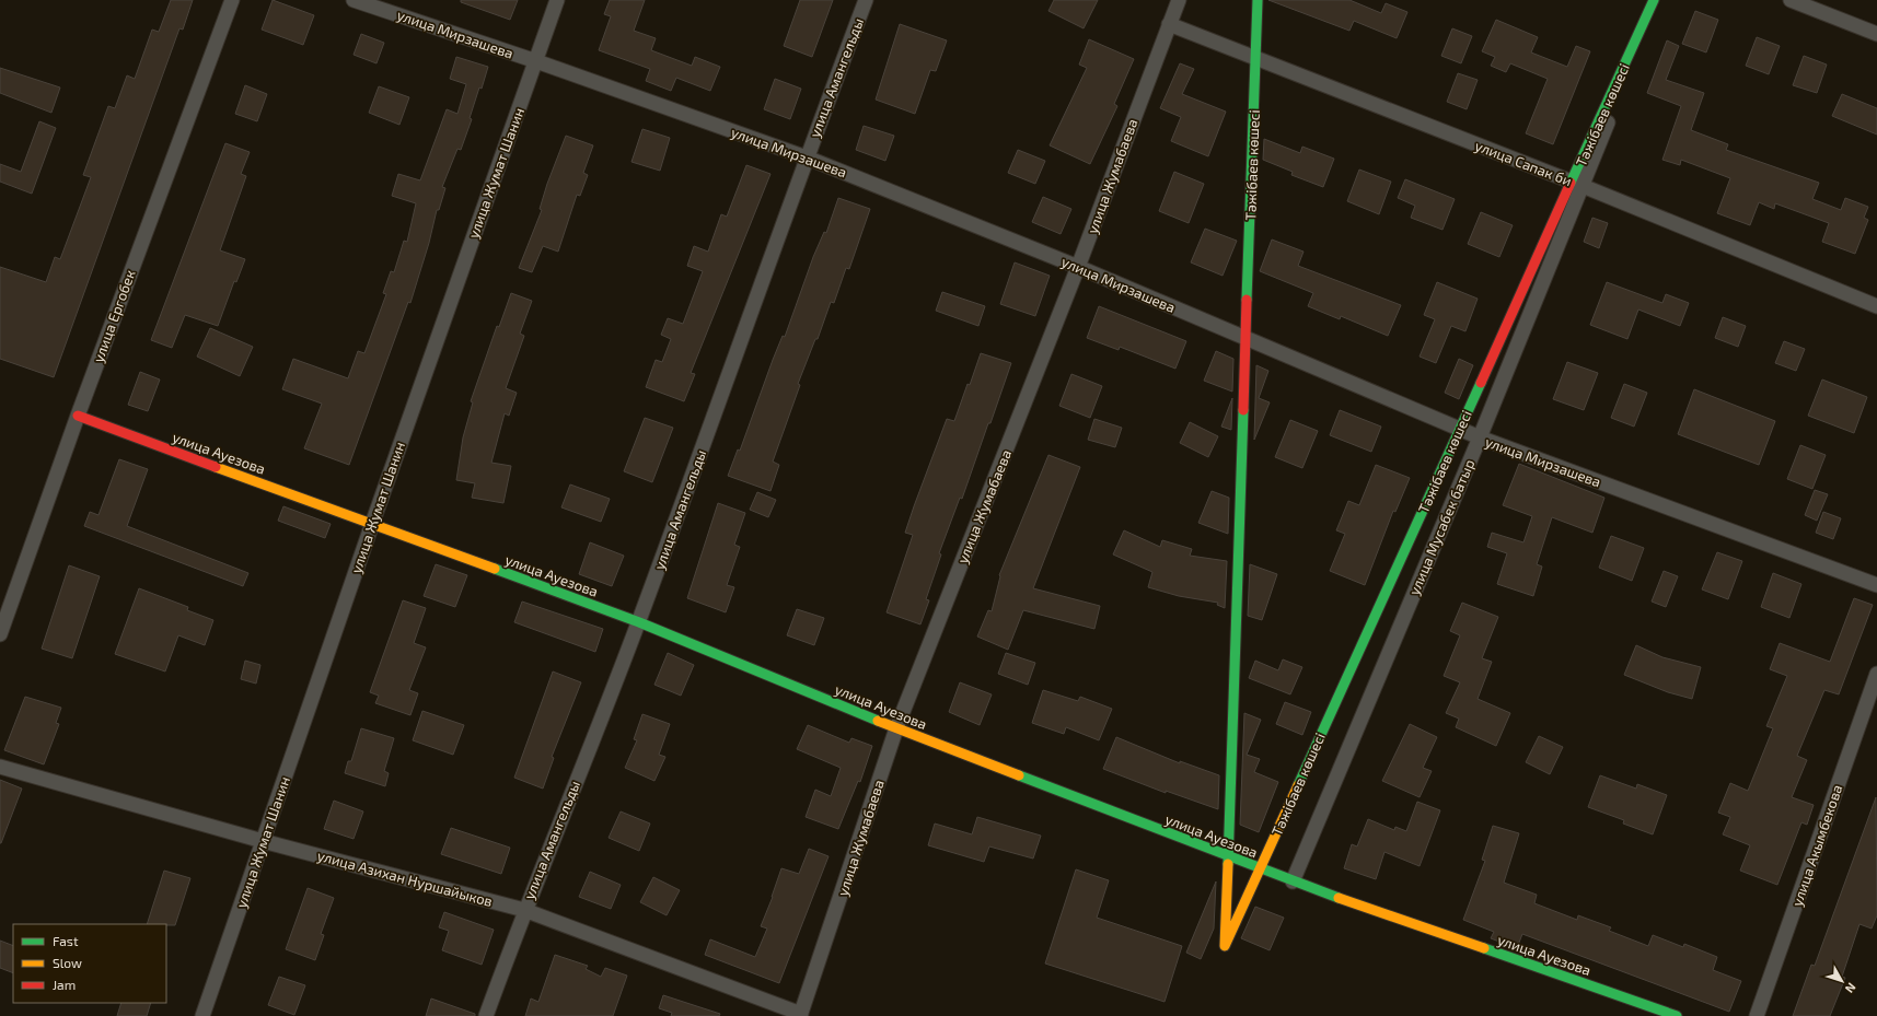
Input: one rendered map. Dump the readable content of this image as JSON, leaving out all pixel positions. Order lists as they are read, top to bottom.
{
  "streets": {
    "street": [
      "улица Мирзашева",
      "улица Амангельды",
      "Тәжібаев көшесі",
      "улица Сапак би",
      "улица Жумат Шанин",
      "улица Жумабаева",
      "улица Ергобек",
      "улица Ауезова",
      "улица Мусабек батыр",
      "улица Акымбекова",
      "улица Азихан Нуршайыков"
    ]
  },
  "crossings": [
    ["улица Мирзашева", "улица Амангельды"],
    ["улица Мирзашева", "улица Жумат Шанин"],
    ["улица Мирзашева", "улица Жумабаева"],
    ["улица Мирзашева", "улица Мусабек батыр"],
    ["улица Амангельды", "улица Ауезова"],
    ["улица Амангельды", "улица Азихан Нуршайыков"],
    ["Тәжібаев көшесі", "улица Мусабек батыр"],
    ["улица Сапак би", "улица Жумабаева"],
    ["улица Сапак би", "улица Мусабек батыр"],
    ["улица Жумат Шанин", "улица Ауезова"],
    ["улица Жумат Шанин", "улица Азихан Нуршайыков"],
    ["улица Жумабаева", "улица Ауезова"],
    ["улица Жумабаева", "улица Азихан Нуршайыков"],
    ["улица Ергобек", "улица Ауезова"],
    ["улица Ауезова", "улица Мусабек батыр"]
  ],
  "legend": ["Fast", "Slow", "Jam"],
  "north": "bottom right"
}
